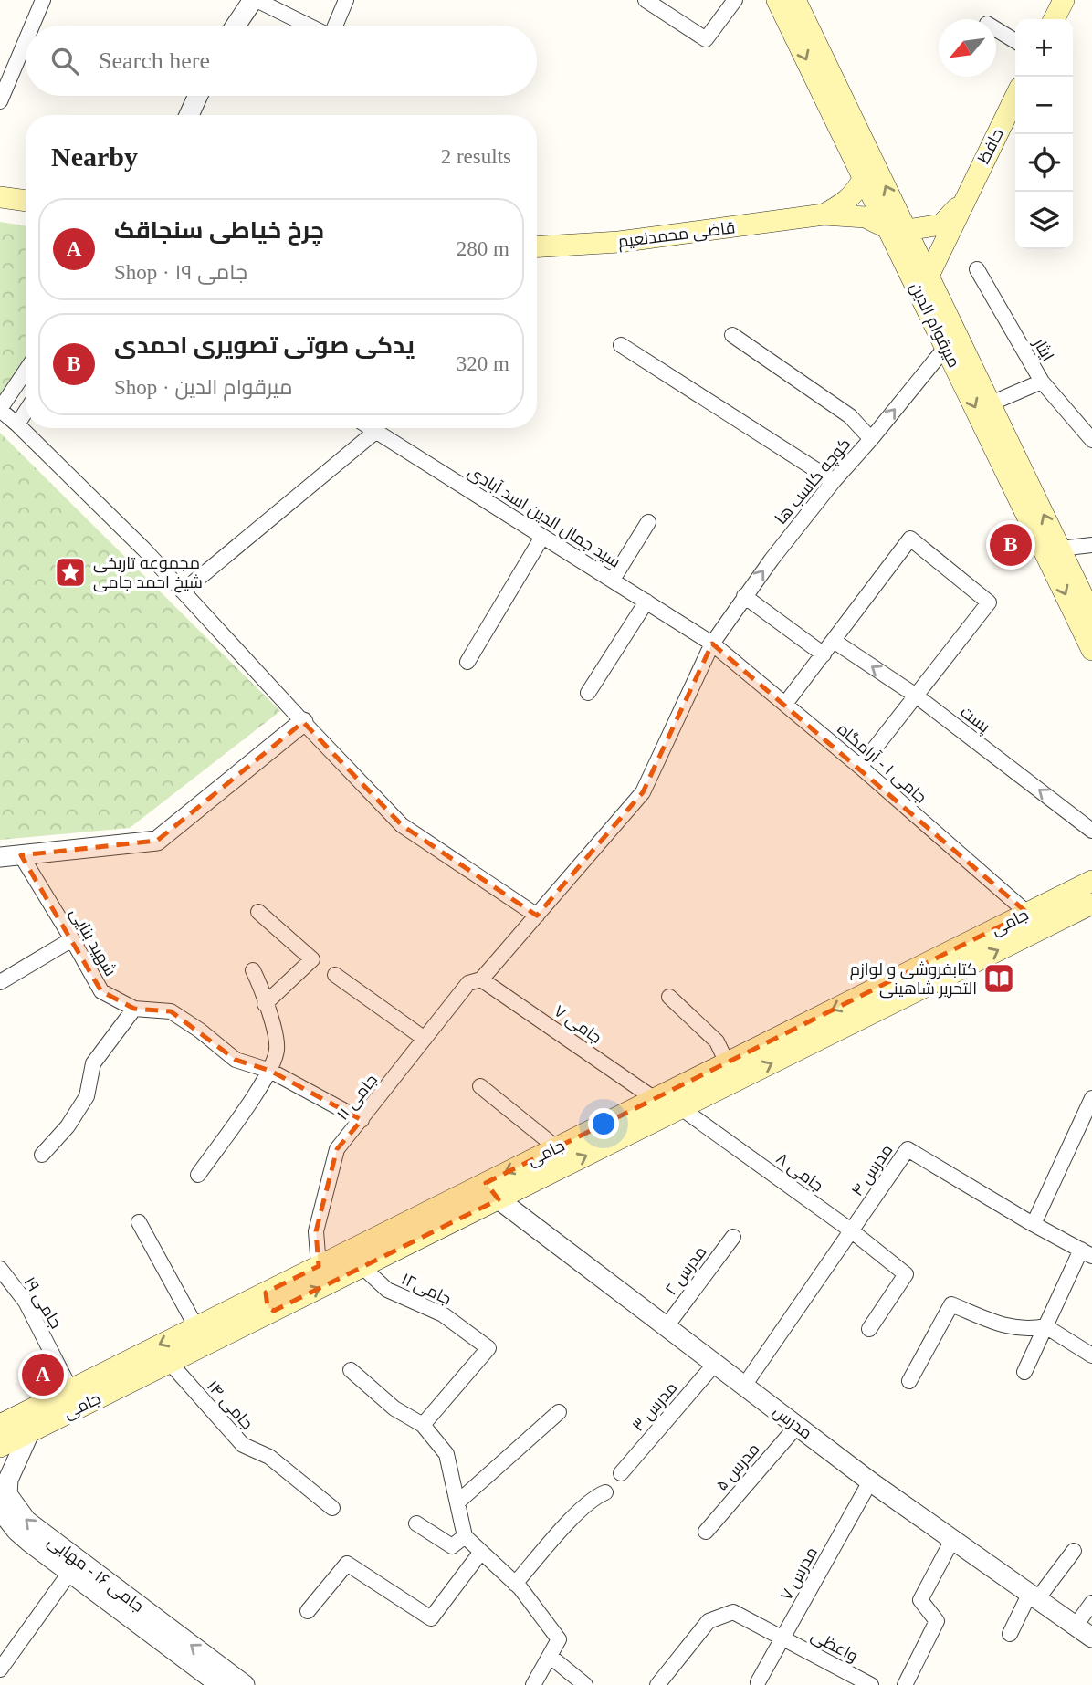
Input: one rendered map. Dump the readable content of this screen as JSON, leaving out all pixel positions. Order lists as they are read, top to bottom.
{
  "streets": {
    "main road": [
      "حافظ",
      "قاضی محمدنعیم",
      "میرقوام الدین",
      "جامی"
    ],
    "street": [
      "ایثار",
      "کوچه کاسب ها",
      "سید جمال الدین اسد آبادی",
      "پست",
      "جامی ۱ - آرامگاه",
      "شهید بنایی",
      "جامی ۷",
      "جامی ۱۱",
      "مدرس ۴",
      "جامی ۸",
      "مدرس ۲",
      "جامی۱۲",
      "جامی ۱۹",
      "جامی ۱۴",
      "مدرس ۳",
      "مدرس",
      "مدرس ۵",
      "جامی ۱۶ - مهایی",
      "مدرس ۷",
      "واعظی"
    ]
  },
  "crossings": [
    ["حافظ", "میرقوام الدین"],
    ["قاضی محمدنعیم", "میرقوام الدین"],
    ["میرقوام الدین", "کوچه کاسب ها"],
    ["کوچه کاسب ها", "سید جمال الدین اسد آبادی"],
    ["کوچه کاسب ها", "جامی ۱ - آرامگاه"],
    ["کوچه کاسب ها", "جامی ۱۱"],
    ["سید جمال الدین اسد آبادی", "جامی ۱ - آرامگاه"],
    ["جامی ۱ - آرامگاه", "جامی"],
    ["جامی", "جامی ۷"],
    ["جامی", "جامی ۱۱"],
    ["جامی", "جامی ۸"],
    ["جامی", "جامی۱۲"],
    ["جامی", "جامی ۱۹"],
    ["جامی", "جامی ۱۴"],
    ["جامی", "مدرس"],
    ["جامی", "جامی ۱۶ - مهایی"],
    ["شهید بنایی", "جامی ۱۱"],
    ["جامی ۷", "جامی ۱۱"],
    ["مدرس ۴", "جامی ۸"],
    ["مدرس ۴", "مدرس"],
    ["مدرس ۲", "مدرس"],
    ["مدرس ۳", "مدرس"],
    ["مدرس", "مدرس ۵"],
    ["مدرس", "مدرس ۷"],
    ["مدرس ۷", "واعظی"]
  ],
  "one_way": ["کوچه کاسب ها", "پست"],
  "places": {
    "place": ["مجموعه تاریخی شیخ احمد جامی"],
    "library": ["کتابفروشی و لوازم التحریر شاهینی"]
  },
  "north": "bottom left",
  "page": {
    "map_buttons": ["+", "−"],
    "search": "Search here",
    "heading": ["Nearby", "2 results"],
    "list": [
      {
        "mark": "A",
        "name": "چرخ خیاطی سنجاقک",
        "note": "Shop · جامی ۱۹",
        "value": "280 m"
      },
      {
        "mark": "B",
        "name": "یدکی صوتی تصویری احمدی",
        "note": "Shop · میرقوام الدین",
        "value": "320 m"
      }
    ],
    "pins": ["B", "A"]
  }
}
